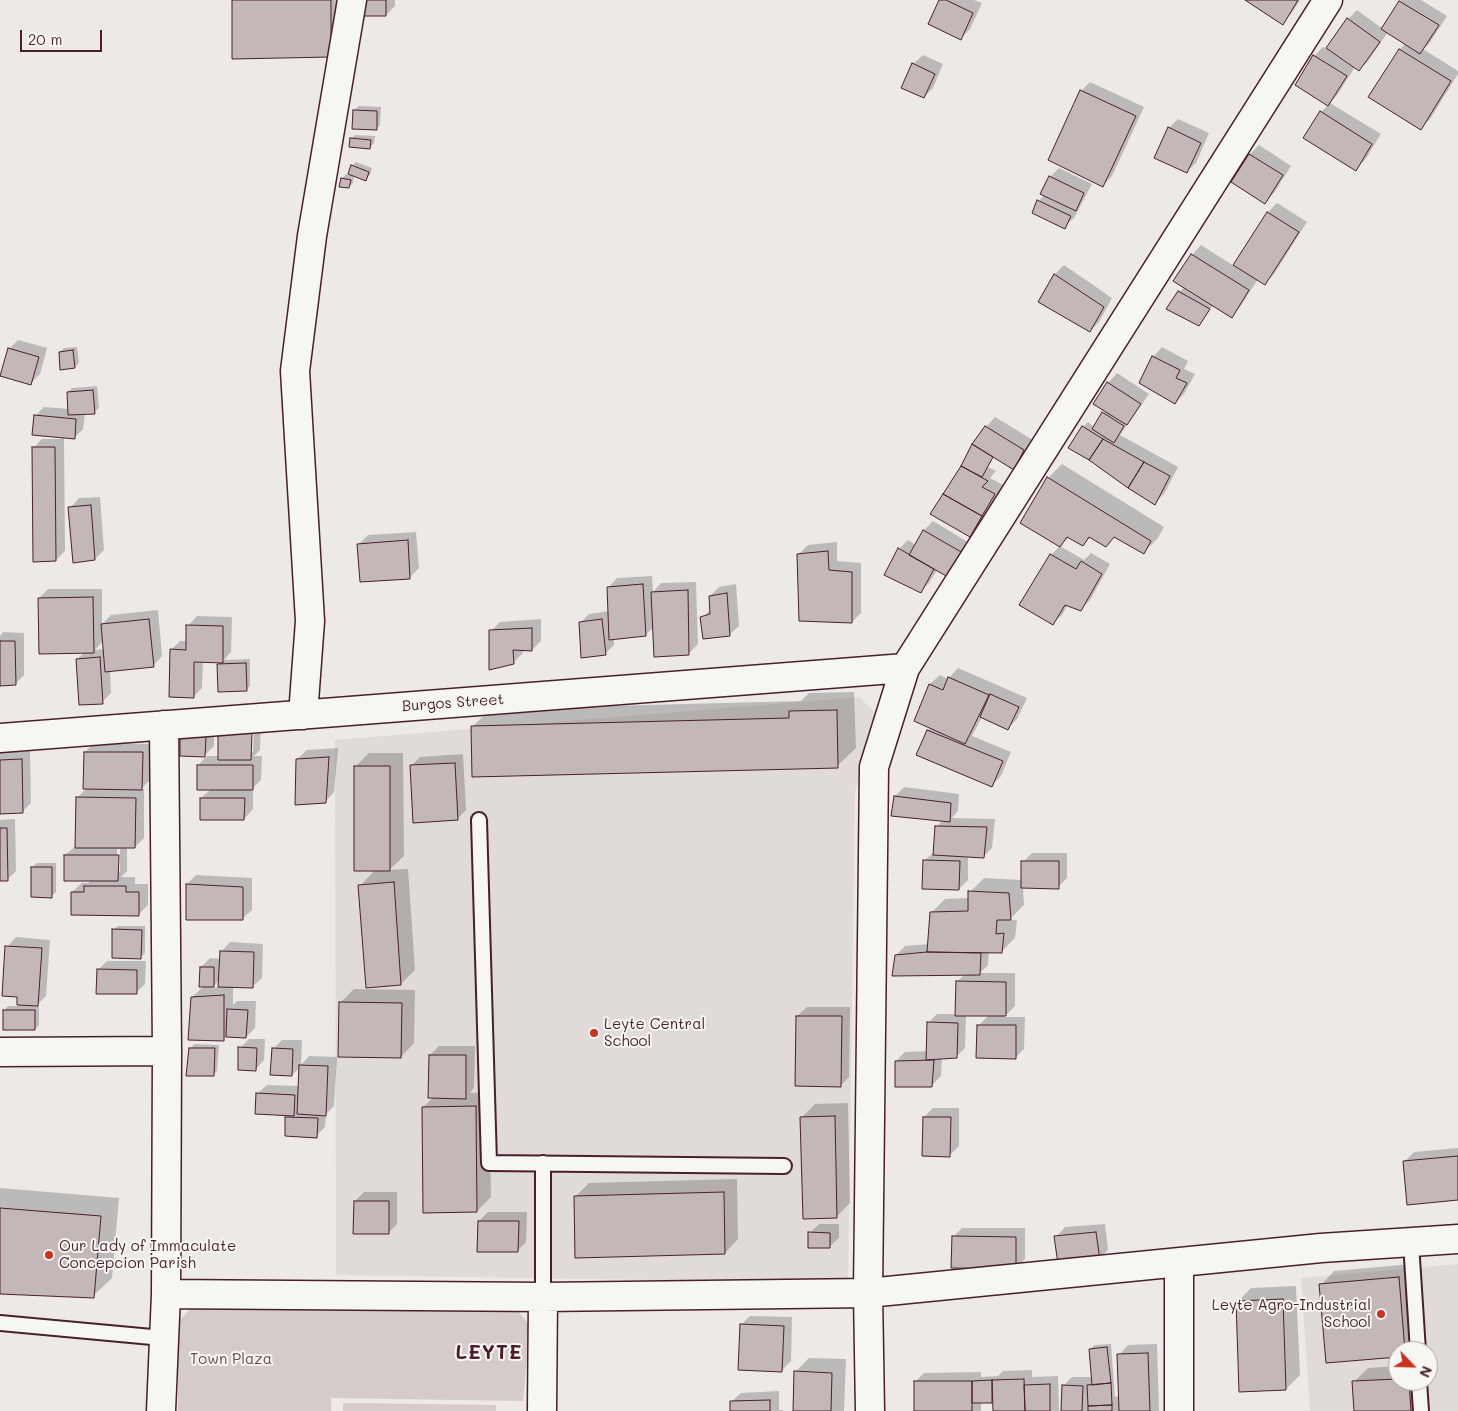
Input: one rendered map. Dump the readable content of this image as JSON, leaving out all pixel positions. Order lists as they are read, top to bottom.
{
  "streets": {
    "street": ["Burgos Street"]
  },
  "districts": ["LEYTE"],
  "parks": ["Town Plaza"],
  "places": ["Leyte Central School", "Our Lady of Immaculate Concepcion Parish", "Leyte Agro-Industrial School"],
  "scale_bar": "20 m",
  "north": "bottom right"
}
